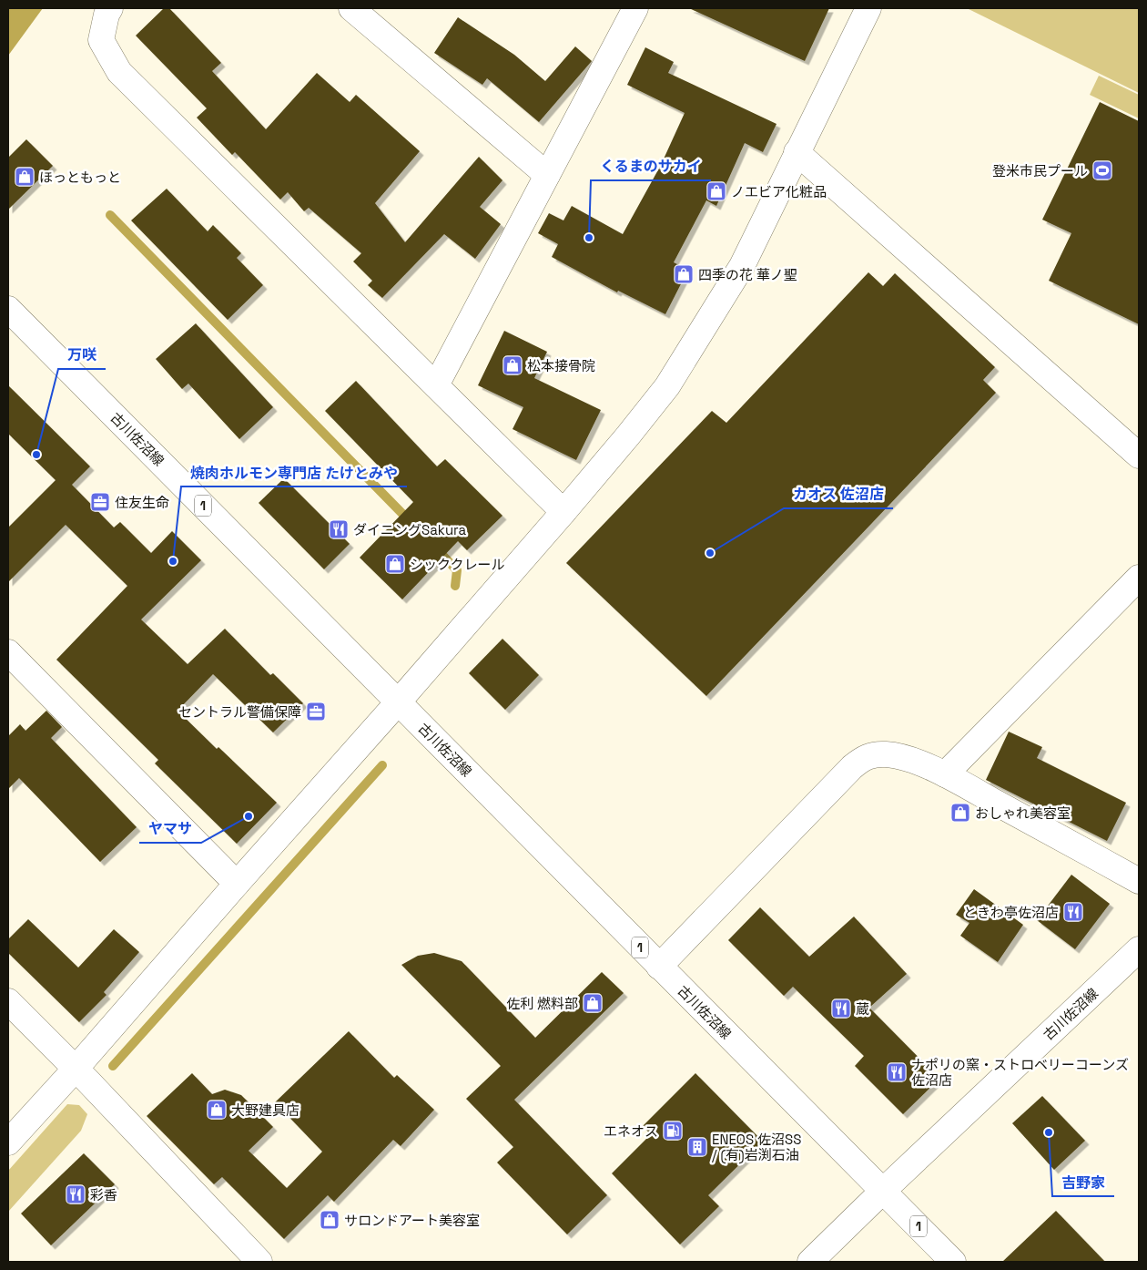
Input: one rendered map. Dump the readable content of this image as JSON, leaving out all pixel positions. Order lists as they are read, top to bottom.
{
  "streets": {
    "street": ["古川佐沼線", "1"]
  },
  "places": {
    "sports": ["登米市民プール"],
    "shop": [
      "ほっともっと",
      "ノエビア化粧品",
      "四季の花 華ノ聖",
      "松本接骨院",
      "シッククレール",
      "おしゃれ美容室",
      "佐利 燃料部",
      "大野建具店",
      "サロンドアート美容室"
    ],
    "other": [
      "くるまのサカイ",
      "万咲",
      "カオス 佐沼店",
      "焼肉ホルモン専門店 たけとみや",
      "ヤマサ",
      "吉野家"
    ],
    "office": ["住友生命", "セントラル警備保障"],
    "restaurant": [
      "ダイニングSakura",
      "ときわ亭佐沼店",
      "蔵",
      "ナポリの窯・ストロベリーコーンズ 佐沼店",
      "彩香"
    ],
    "fuel station": ["エネオス"],
    "building": ["ENEOS 佐沼SS / (有)岩渕石油"]
  }
}
